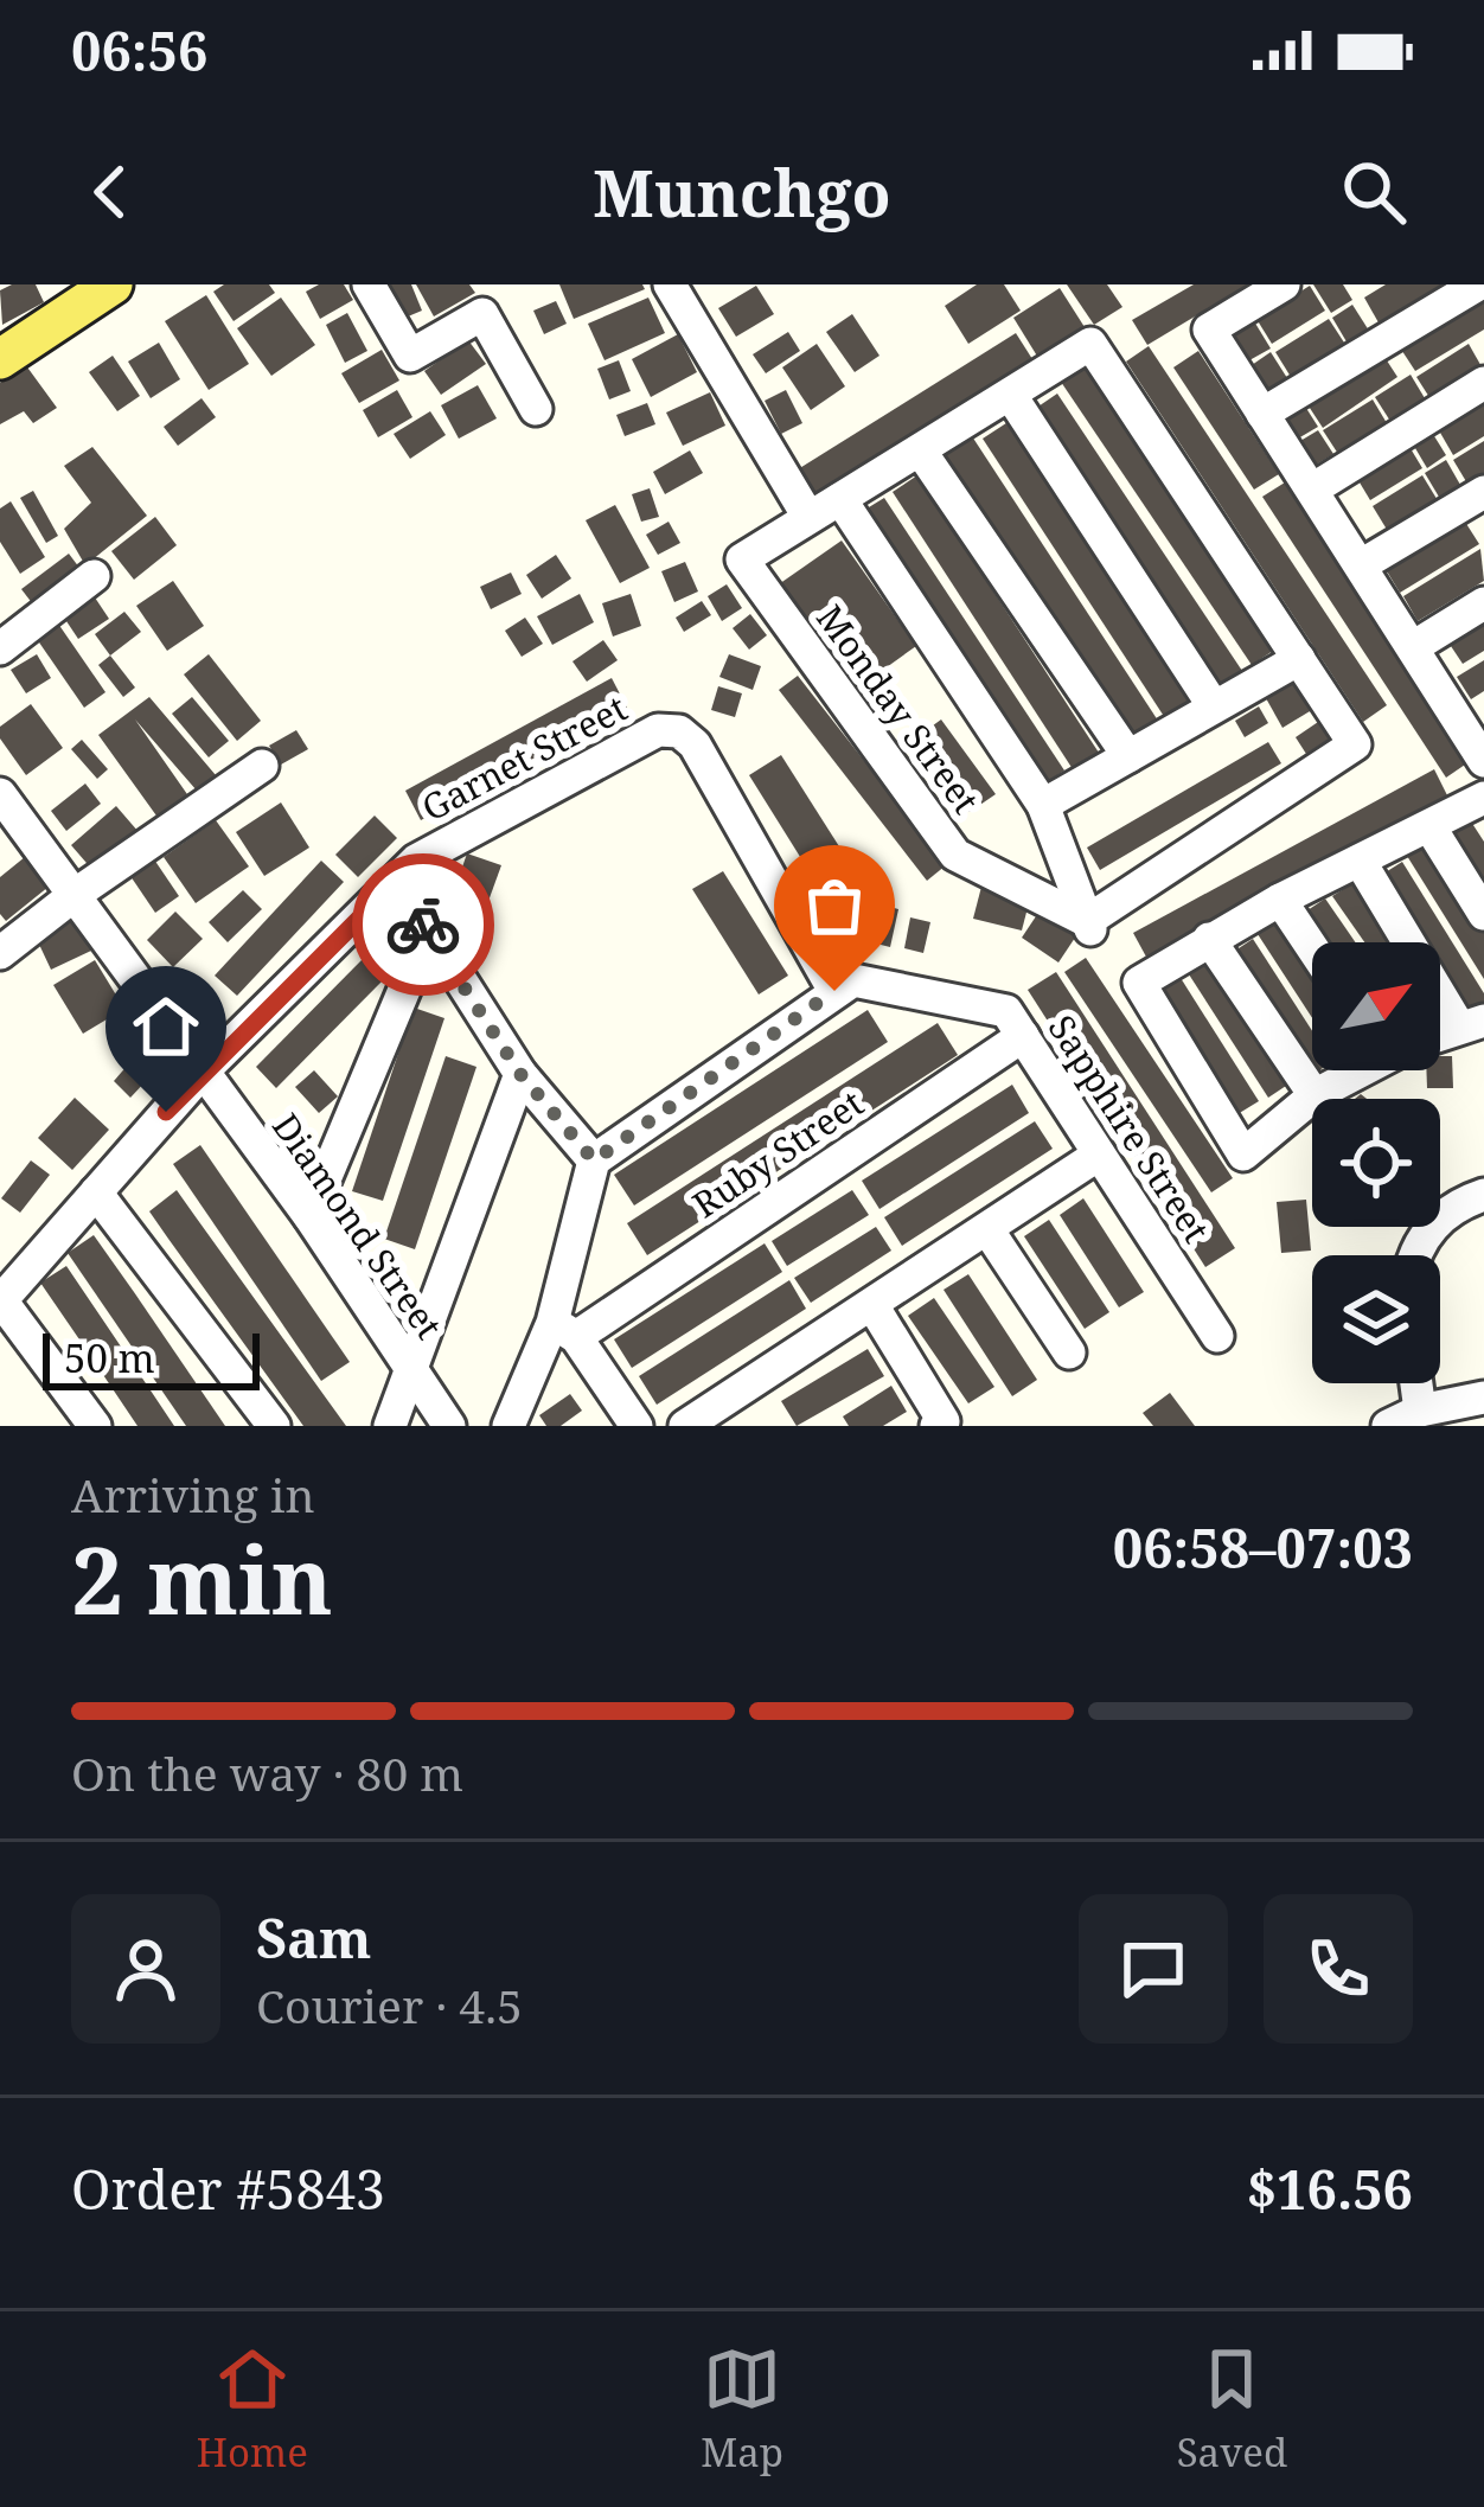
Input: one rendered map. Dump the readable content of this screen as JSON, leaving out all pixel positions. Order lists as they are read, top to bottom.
{
  "streets": {
    "street": [
      "Monday Street",
      "Garnet Street",
      "Sapphire Street",
      "Ruby Street",
      "Diamond Street"
    ]
  },
  "crossings": [
    ["Garnet Street", "Sapphire Street"],
    ["Garnet Street", "Diamond Street"],
    ["Sapphire Street", "Ruby Street"]
  ],
  "scale_bar": "50 m",
  "north": "top right",
  "page": {
    "status": "06:56",
    "header": "Munchgo",
    "scale": "50 m",
    "heading": ["2 min", "Arriving in", "06:58–07:03"],
    "panel": [
      "Sam",
      "Courier · 4.5",
      "Order #5843",
      "$16.56"
    ],
    "bar": "On the way · 80 m",
    "tabs": ["Home", "Map", "Saved"]
  }
}
